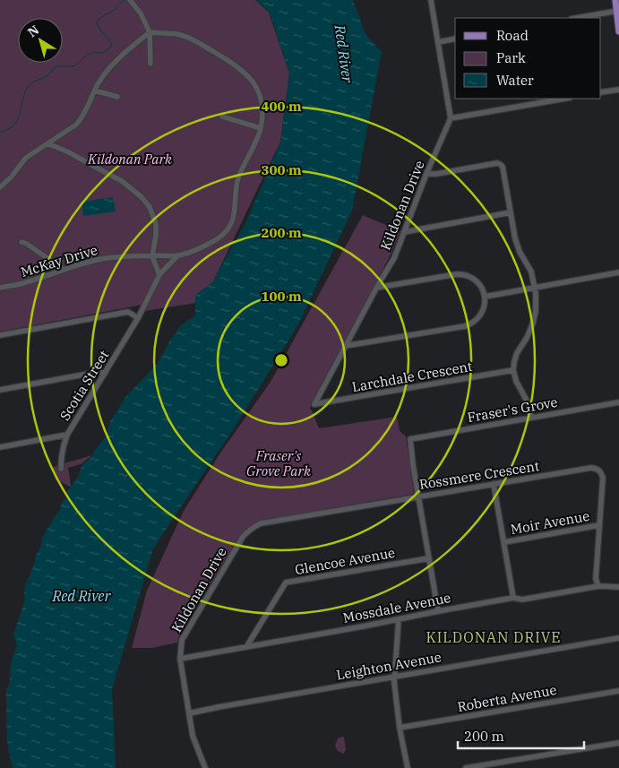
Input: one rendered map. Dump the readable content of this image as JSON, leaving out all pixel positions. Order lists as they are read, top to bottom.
{
  "streets": {
    "street": [
      "Kildonan Drive",
      "McKay Drive",
      "Larchdale Crescent",
      "Scotia Street",
      "Fraser's Grove",
      "Rossmere Crescent",
      "Moir Avenue",
      "Glencoe Avenue",
      "Mossdale Avenue",
      "Leighton Avenue",
      "Roberta Avenue"
    ]
  },
  "crossings": [
    ["Kildonan Drive", "Larchdale Crescent"],
    ["Kildonan Drive", "Rossmere Crescent"],
    ["Kildonan Drive", "Mossdale Avenue"],
    ["Kildonan Drive", "Leighton Avenue"],
    ["McKay Drive", "Scotia Street"],
    ["Fraser's Grove", "Rossmere Crescent"],
    ["Rossmere Crescent", "Moir Avenue"],
    ["Rossmere Crescent", "Mossdale Avenue"],
    ["Glencoe Avenue", "Mossdale Avenue"]
  ],
  "districts": ["KILDONAN DRIVE"],
  "water": ["Red River"],
  "parks": ["Kildonan Park", "Fraser's Grove Park"],
  "legend": ["Road", "Park", "Water"],
  "scale_bar": "200 m",
  "north": "top left",
  "rings": [
    "400 m",
    "300 m",
    "200 m",
    "100 m"
  ]
}
